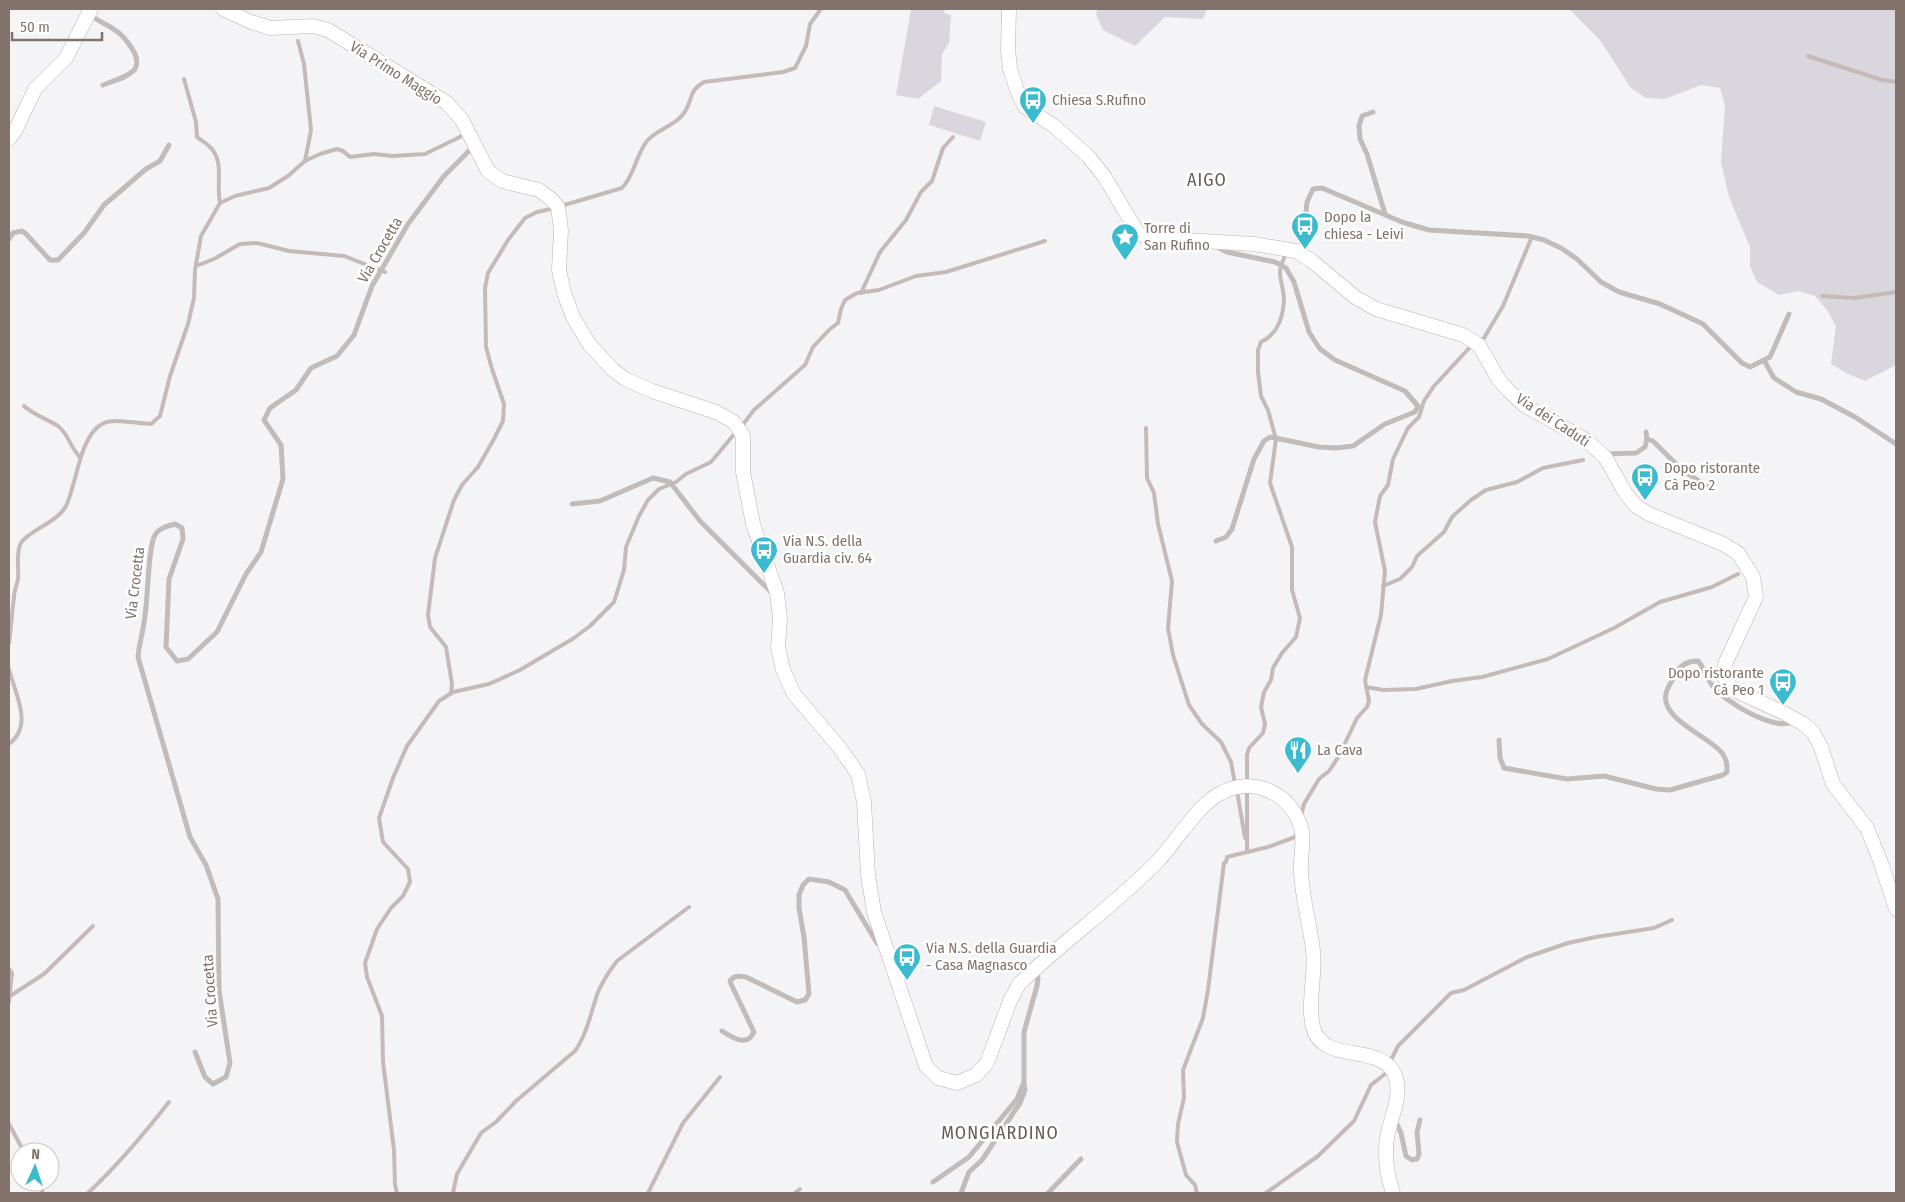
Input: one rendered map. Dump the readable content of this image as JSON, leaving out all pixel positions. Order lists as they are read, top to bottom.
{
  "streets": {
    "main road": ["Via Primo Maggio", "Via dei Caduti"],
    "street": ["Via Crocetta"]
  },
  "crossings": [
    ["Via Primo Maggio", "Via Crocetta"]
  ],
  "districts": ["AIGO", "MONGIARDINO"],
  "places": {
    "bus stop": [
      "Chiesa S.Rufino",
      "Dopo la chiesa - Leivi",
      "Dopo ristorante Cà Peo 2",
      "Via N.S. della Guardia civ. 64",
      "Dopo ristorante Cà Peo 1",
      "Via N.S. della Guardia - Casa Magnasco"
    ],
    "place": ["Torre di San Rufino"],
    "restaurant": ["La Cava"]
  },
  "scale_bar": "50 m",
  "north": "top"
}
